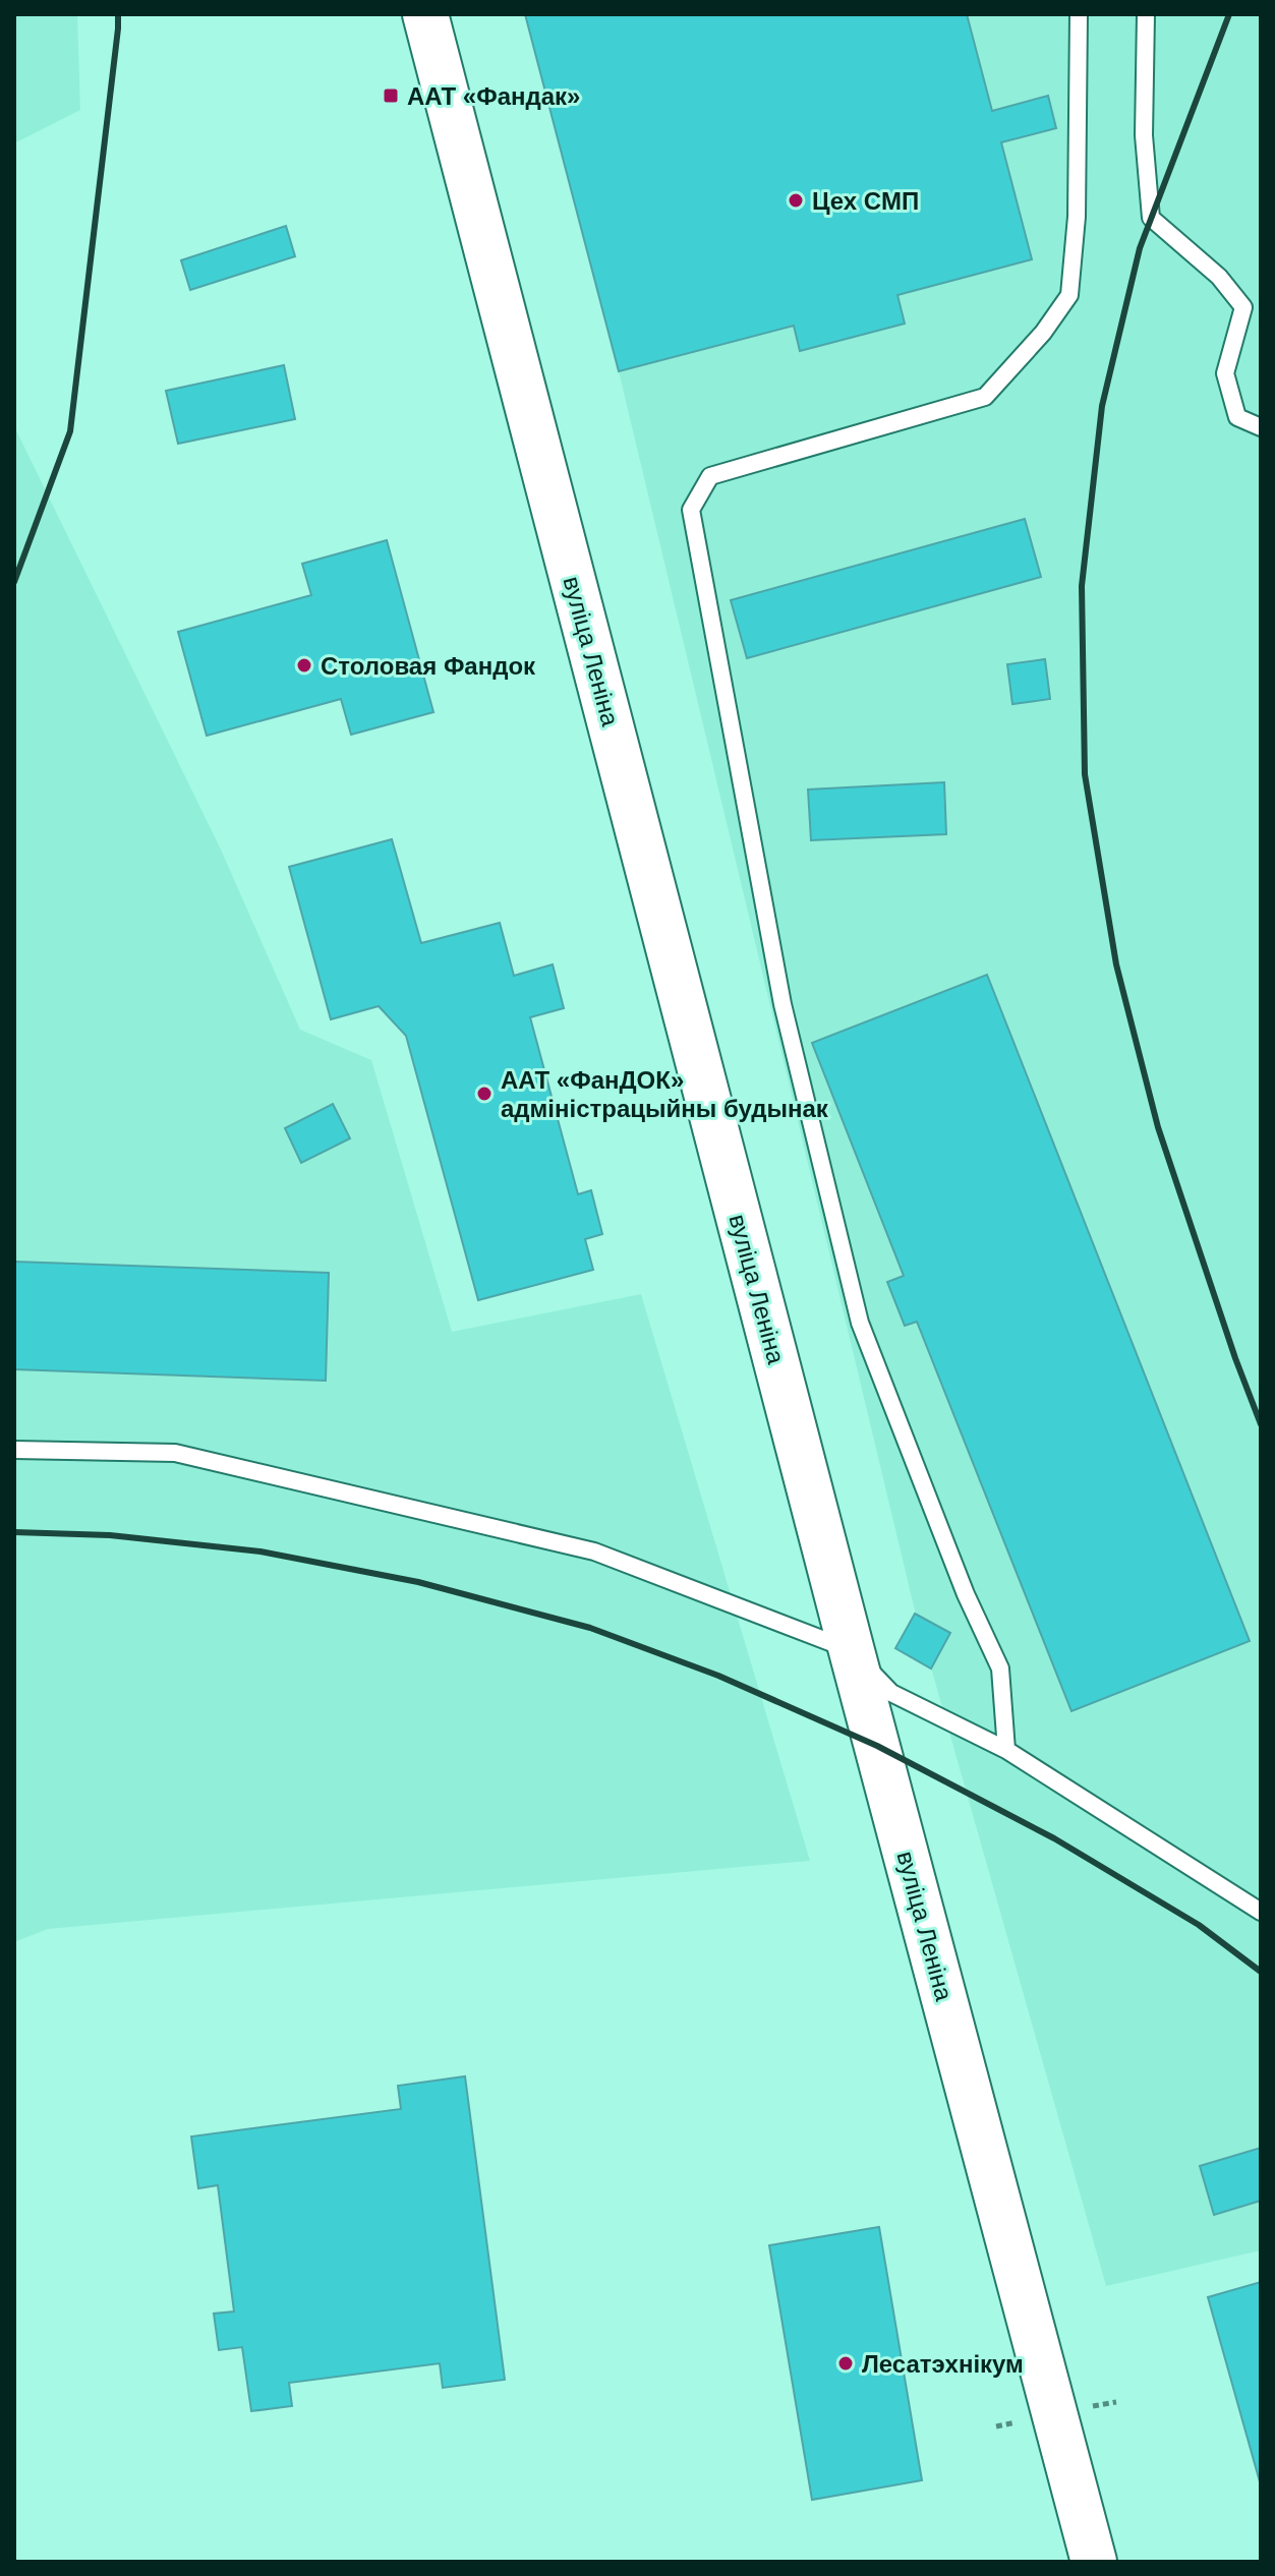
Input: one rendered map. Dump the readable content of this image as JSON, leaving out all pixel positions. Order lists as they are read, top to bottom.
{
  "streets": {
    "main road": ["вуліца Леніна"]
  },
  "places": {
    "transit": ["ААТ «Фандак»"],
    "other": [
      "Цех СМП",
      "Столовая Фандок",
      "ААТ «ФанДОК» адміністрацыйны будынак",
      "Лесатэхнікум"
    ]
  }
}
